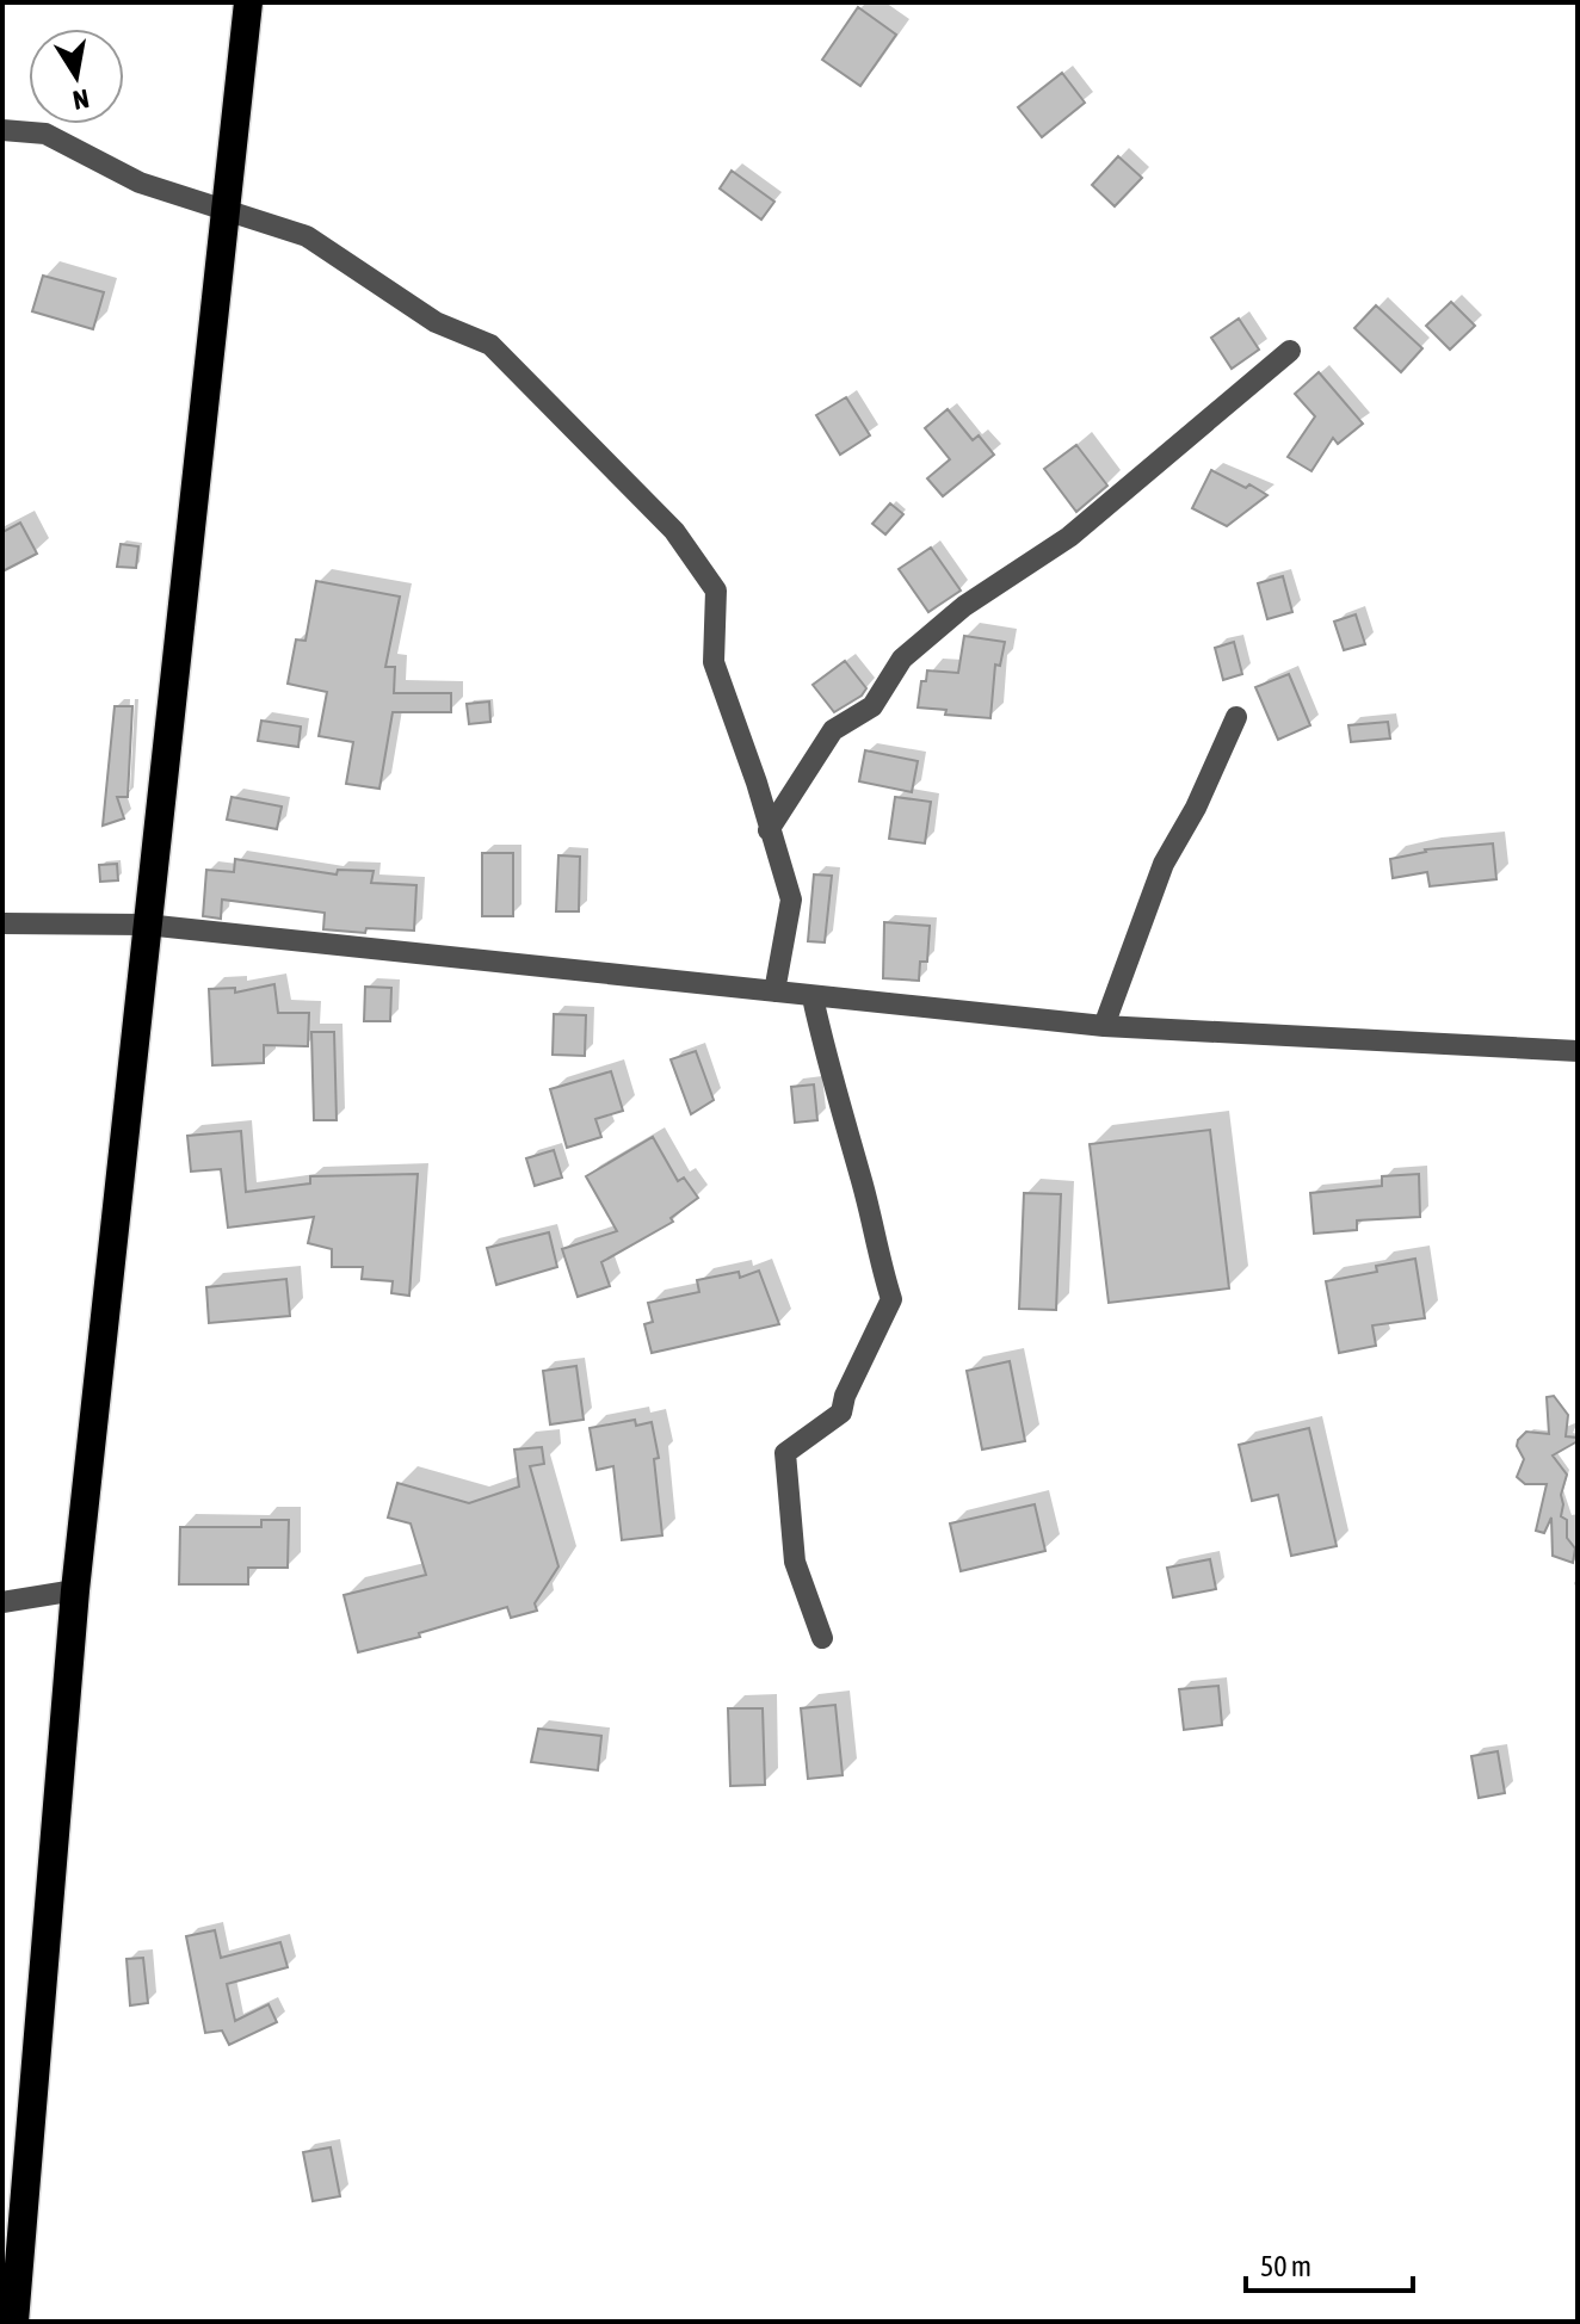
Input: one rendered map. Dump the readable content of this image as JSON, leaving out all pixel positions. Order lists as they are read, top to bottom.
{
  "scale_bar": "50 m",
  "north": "bottom"
}
